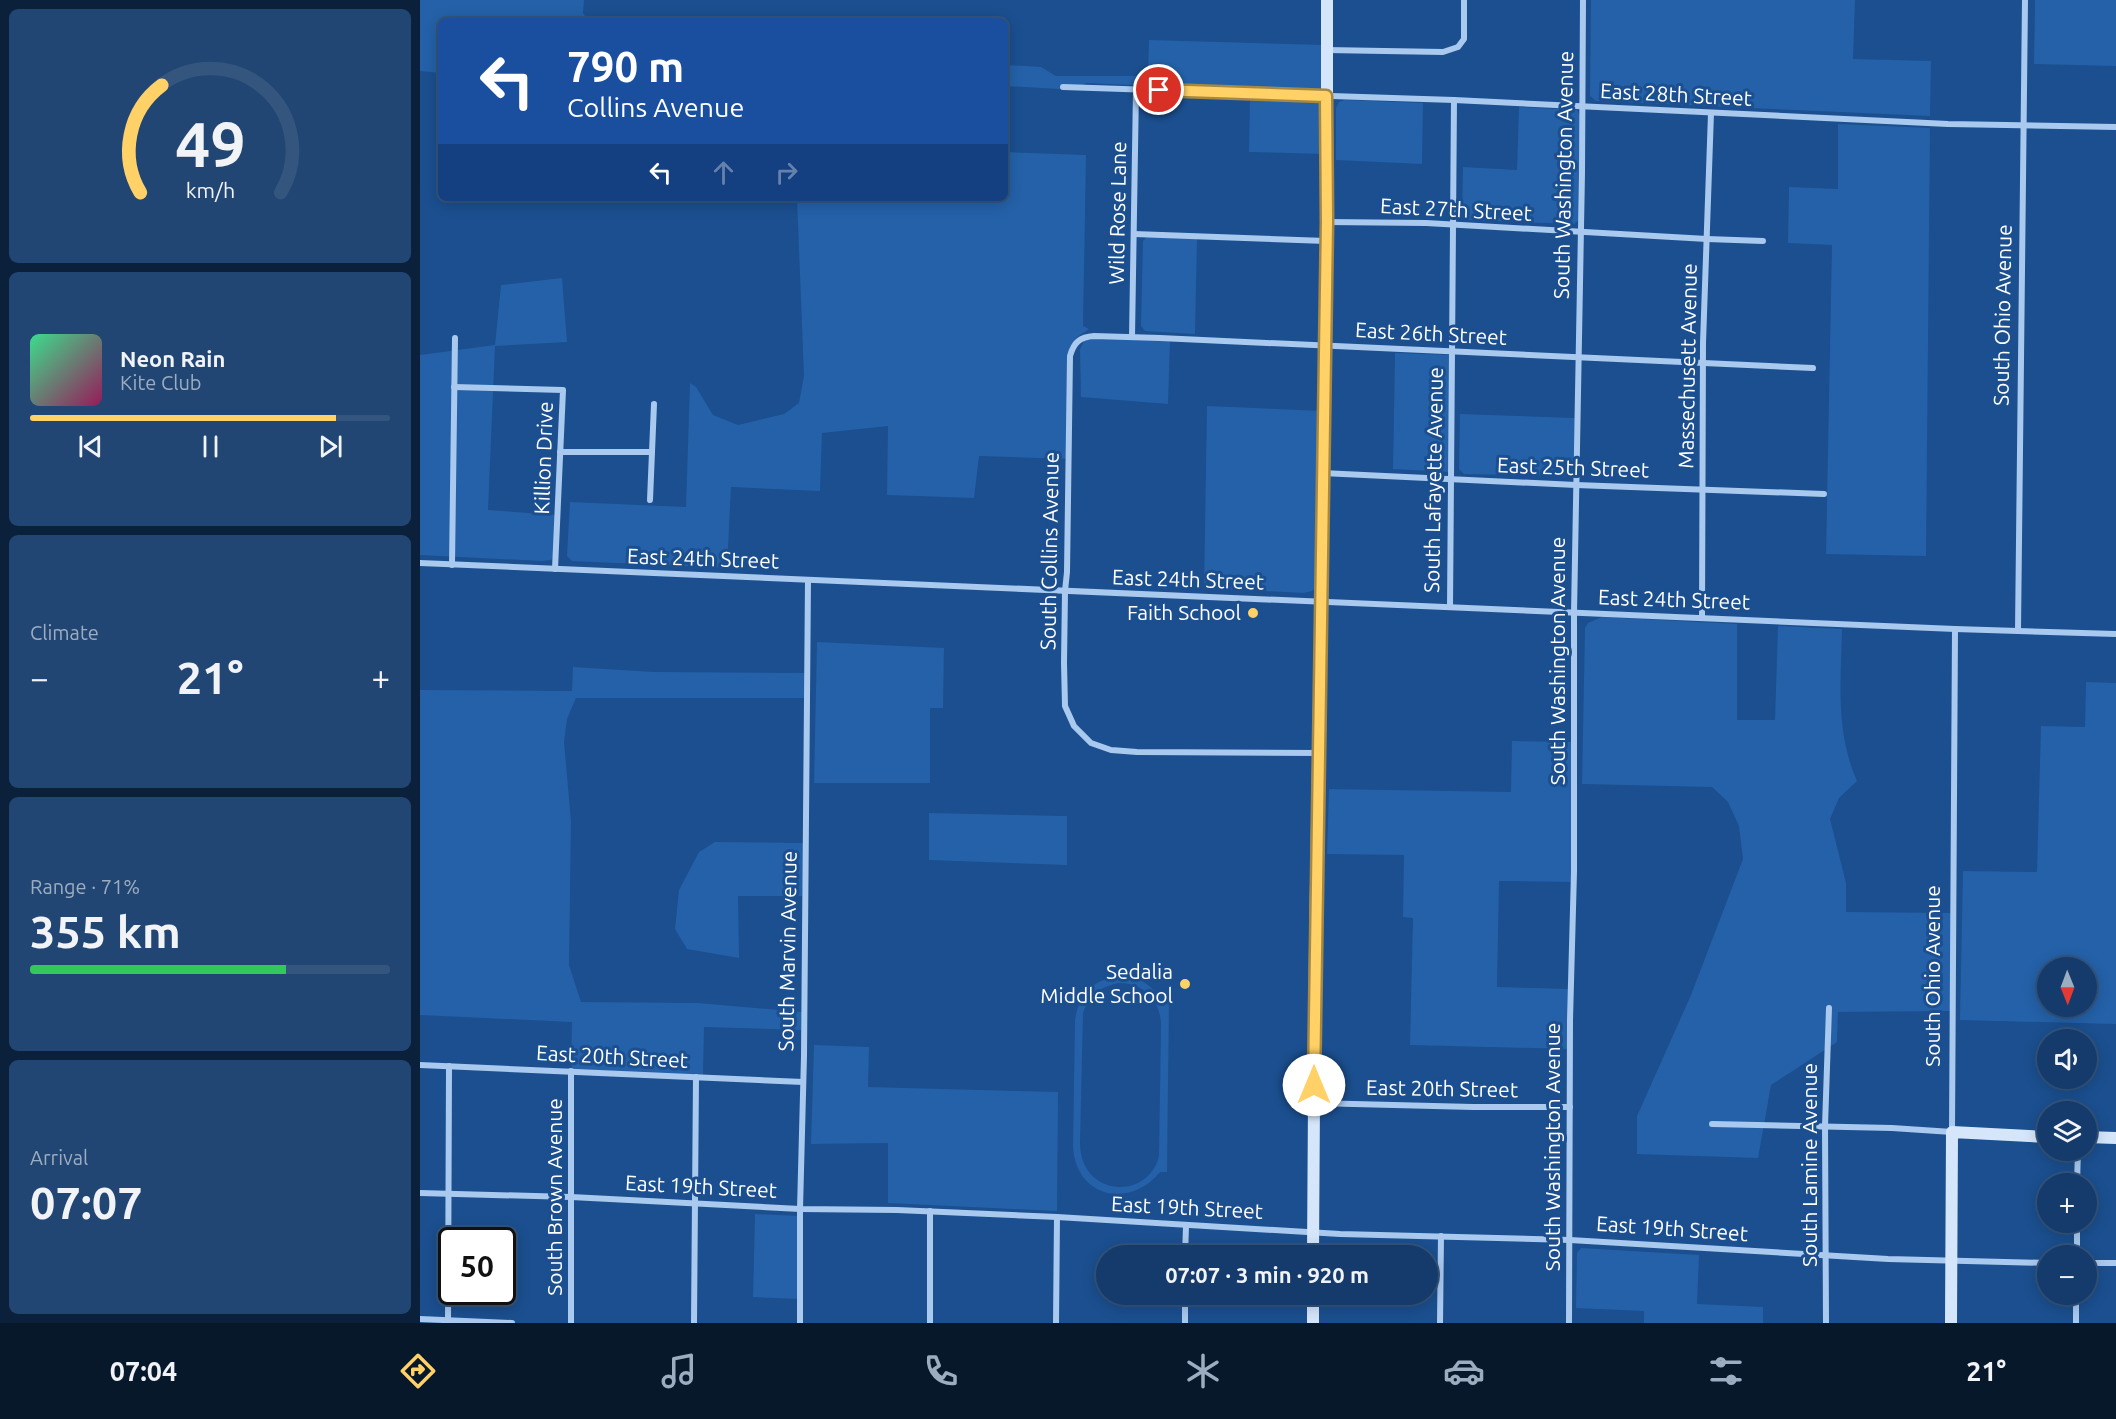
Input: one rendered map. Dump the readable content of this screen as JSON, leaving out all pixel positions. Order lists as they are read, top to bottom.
{
  "streets": {
    "main road": ["South Ohio Avenue"],
    "street": [
      "East 28th Street",
      "South Washington Avenue",
      "East 27th Street",
      "Wild Rose Lane",
      "East 26th Street",
      "Massechusett Avenue",
      "Killion Drive",
      "East 25th Street",
      "South Lafayette Avenue",
      "South Collins Avenue",
      "East 24th Street",
      "South Marvin Avenue",
      "East 20th Street",
      "South Lamine Avenue",
      "East 19th Street",
      "South Brown Avenue"
    ]
  },
  "crossings": [
    ["East 28th Street", "South Washington Avenue"],
    ["East 28th Street", "Wild Rose Lane"],
    ["East 28th Street", "South Ohio Avenue"],
    ["East 28th Street", "Massechusett Avenue"],
    ["East 28th Street", "South Lafayette Avenue"],
    ["South Washington Avenue", "East 27th Street"],
    ["South Washington Avenue", "East 26th Street"],
    ["South Washington Avenue", "East 25th Street"],
    ["South Washington Avenue", "East 24th Street"],
    ["South Washington Avenue", "East 20th Street"],
    ["South Washington Avenue", "East 19th Street"],
    ["East 27th Street", "Massechusett Avenue"],
    ["East 27th Street", "South Lafayette Avenue"],
    ["Wild Rose Lane", "East 26th Street"],
    ["South Ohio Avenue", "East 24th Street"],
    ["South Ohio Avenue", "East 19th Street"],
    ["East 26th Street", "Massechusett Avenue"],
    ["East 26th Street", "South Lafayette Avenue"],
    ["East 26th Street", "South Collins Avenue"],
    ["Massechusett Avenue", "East 25th Street"],
    ["Massechusett Avenue", "East 24th Street"],
    ["Killion Drive", "East 24th Street"],
    ["East 25th Street", "South Lafayette Avenue"],
    ["South Lafayette Avenue", "East 24th Street"],
    ["South Collins Avenue", "East 24th Street"],
    ["East 24th Street", "South Marvin Avenue"],
    ["South Marvin Avenue", "East 20th Street"],
    ["South Marvin Avenue", "East 19th Street"],
    ["East 20th Street", "South Brown Avenue"],
    ["South Lamine Avenue", "East 19th Street"],
    ["East 19th Street", "South Brown Avenue"]
  ],
  "places": ["Faith School", "Sedalia Middle School"],
  "north": "bottom",
  "page": {
    "turn": ["790 m", "Collins Avenue"],
    "song": ["Neon Rain", "Kite Club"],
    "tile": [
      "Climate",
      ["Range · 71%", "355 km"],
      ["Arrival", "07:07"]
    ],
    "heat": ["−", "21°", "+"],
    "map_buttons": ["+", "−"],
    "limit": "50",
    "trip": "07:07 · 3 min · 920 m",
    "tabs": ["07:04", "21°"],
    "gauge": ["49", "km/h"]
  }
}
